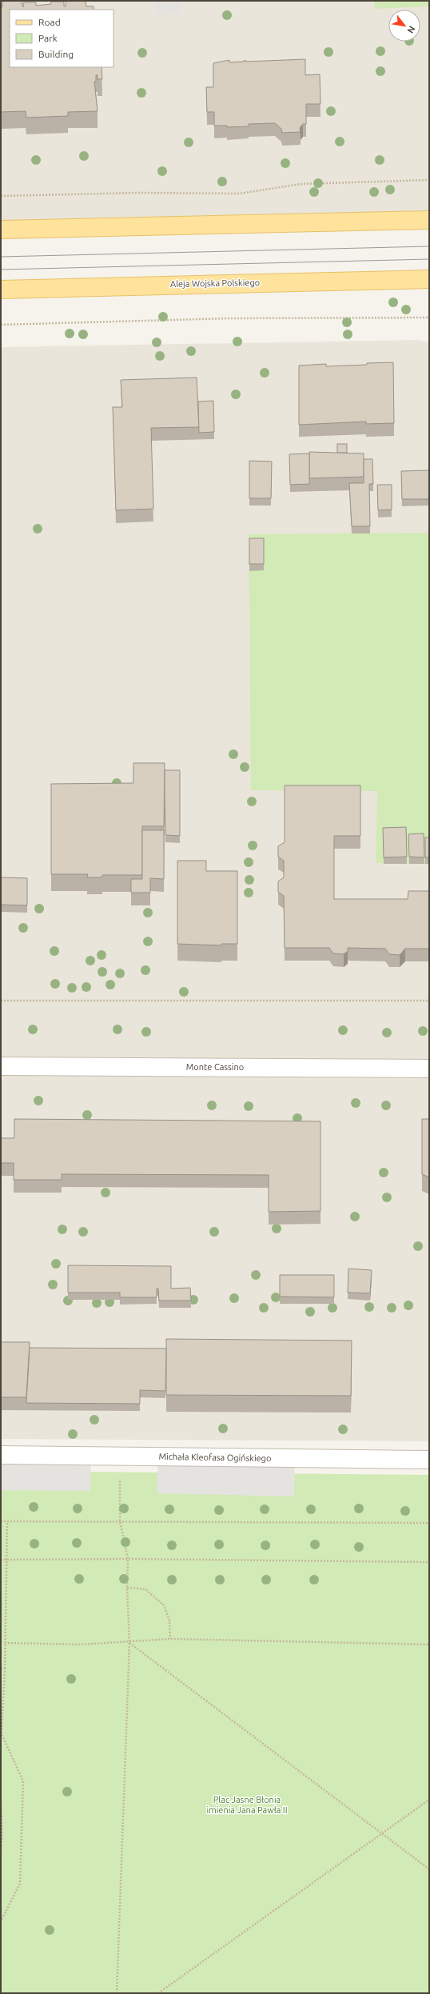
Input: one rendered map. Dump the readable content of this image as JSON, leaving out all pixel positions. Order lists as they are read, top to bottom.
{
  "streets": {
    "main road": ["Aleja Wojska Polskiego"],
    "street": ["Monte Cassino", "Michała Kleofasa Ogińskiego"]
  },
  "parks": ["Plac Jasne Błonia imienia Jana Pawła II"],
  "legend": ["Road", "Park", "Building"],
  "north": "bottom right"
}
